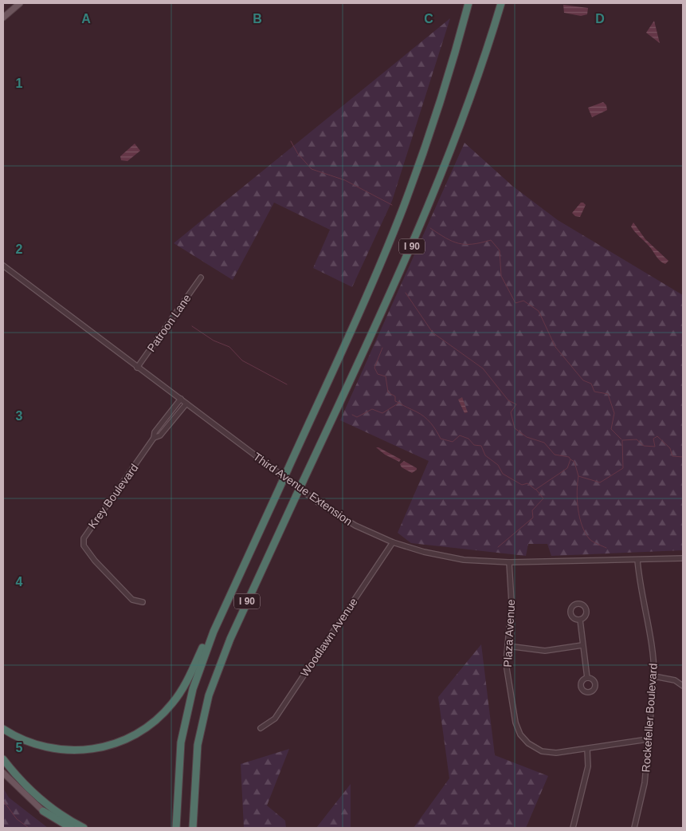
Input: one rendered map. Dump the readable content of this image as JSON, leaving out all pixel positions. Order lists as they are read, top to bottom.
{
  "streets": {
    "highway": ["I 90"],
    "street": [
      "Patroon Lane",
      "Third Avenue Extension",
      "Krey Boulevard",
      "Plaza Avenue",
      "Woodlawn Avenue",
      "Rockefeller Boulevard"
    ]
  },
  "crossings": [
    ["Patroon Lane", "Third Avenue Extension"],
    ["Third Avenue Extension", "Krey Boulevard"],
    ["Third Avenue Extension", "Plaza Avenue"],
    ["Third Avenue Extension", "Woodlawn Avenue"],
    ["Third Avenue Extension", "Rockefeller Boulevard"],
    ["Plaza Avenue", "Rockefeller Boulevard"]
  ],
  "grid": {
    "columns": [
      "A",
      "B",
      "C",
      "D"
    ],
    "rows": [
      "1",
      "2",
      "3",
      "4",
      "5"
    ]
  }
}
